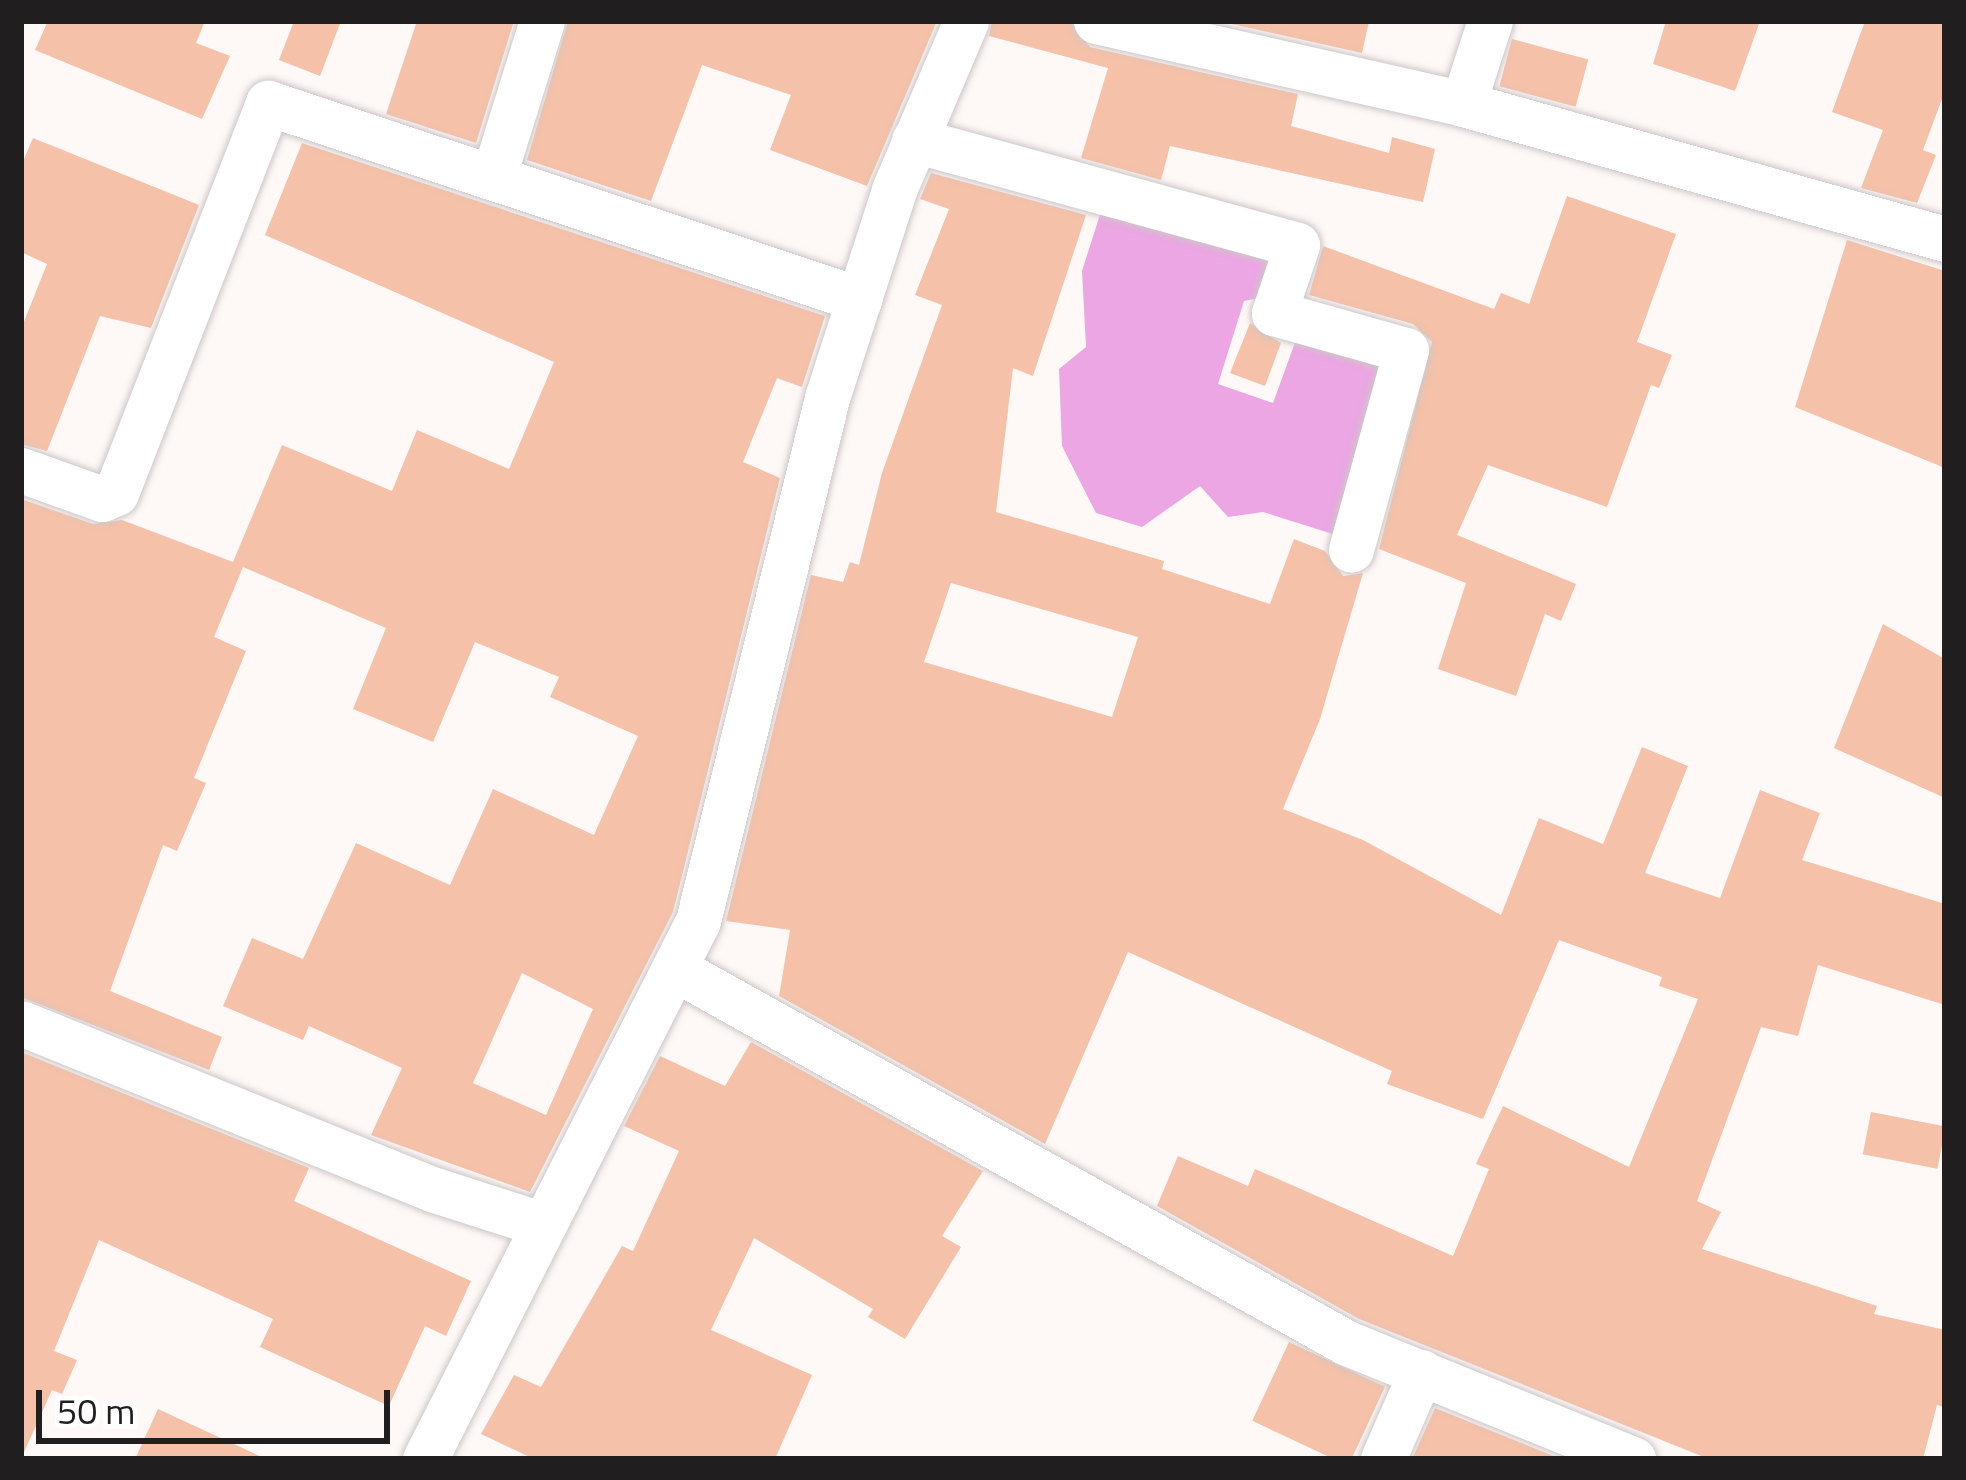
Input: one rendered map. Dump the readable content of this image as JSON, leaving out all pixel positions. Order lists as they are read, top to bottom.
{
  "scale_bar": "50 m"
}
